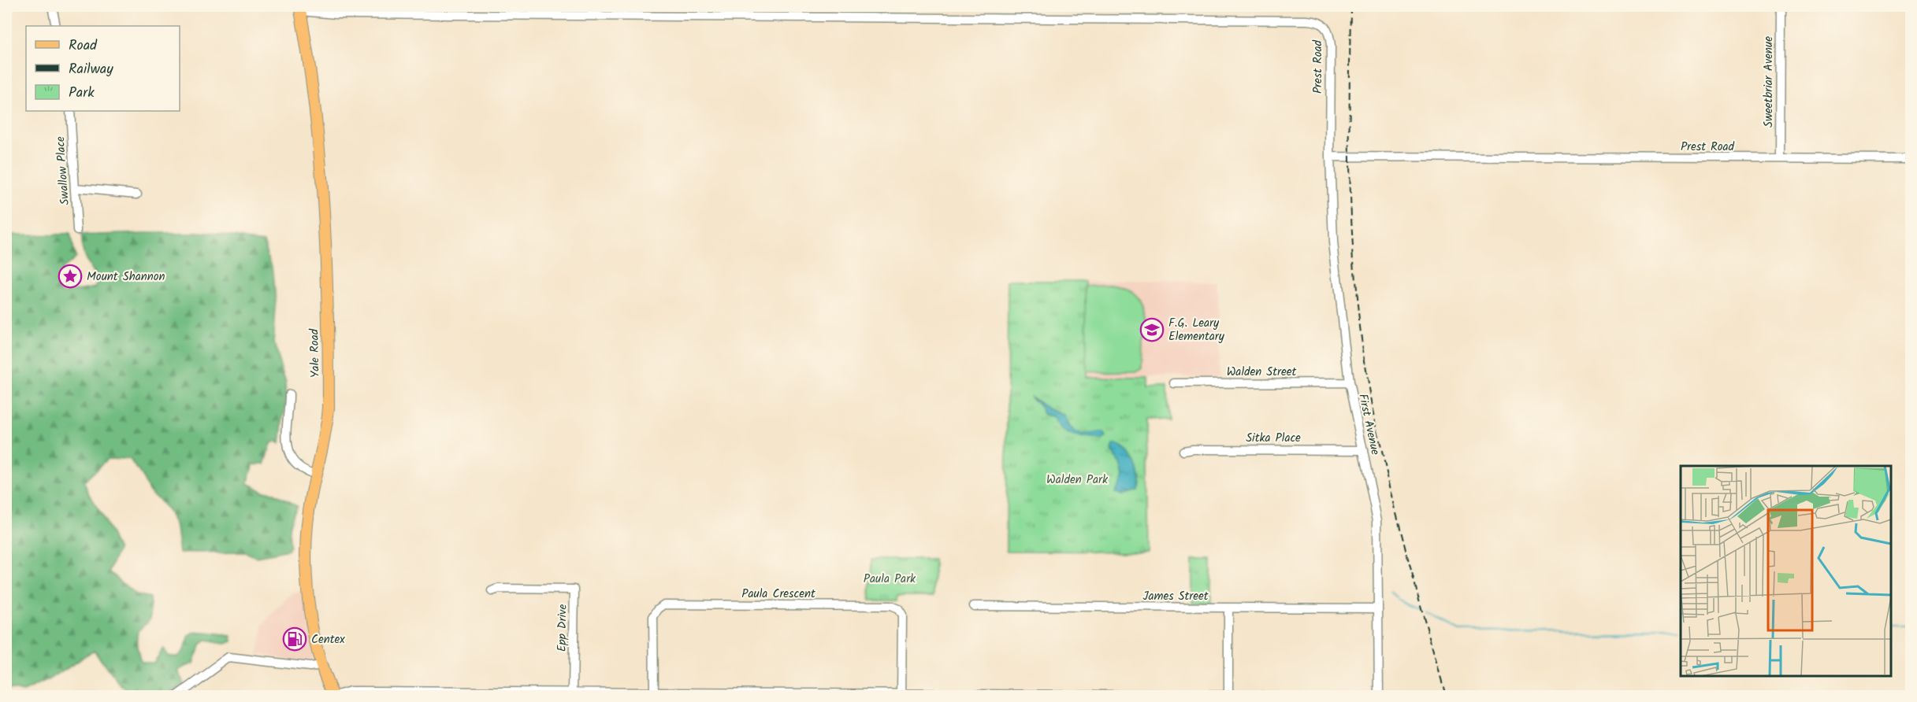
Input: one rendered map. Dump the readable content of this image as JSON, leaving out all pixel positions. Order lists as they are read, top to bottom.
{
  "streets": {
    "main road": ["Yale Road"],
    "street": [
      "Prest Road",
      "Sweetbriar Avenue",
      "Swallow Place",
      "Walden Street",
      "First Avenue",
      "Sitka Place",
      "Paula Crescent",
      "James Street",
      "Epp Drive"
    ]
  },
  "crossings": [
    ["Prest Road", "Sweetbriar Avenue"],
    ["Prest Road", "Yale Road"],
    ["Prest Road", "First Avenue"],
    ["Walden Street", "First Avenue"],
    ["First Avenue", "Sitka Place"],
    ["First Avenue", "James Street"]
  ],
  "parks": ["Walden Park", "Paula Park"],
  "places": {
    "place": ["Mount Shannon"],
    "school or university": ["F.G. Leary Elementary"],
    "fuel station": ["Centex"]
  },
  "legend": ["Road", "Railway", "Park"]
}
